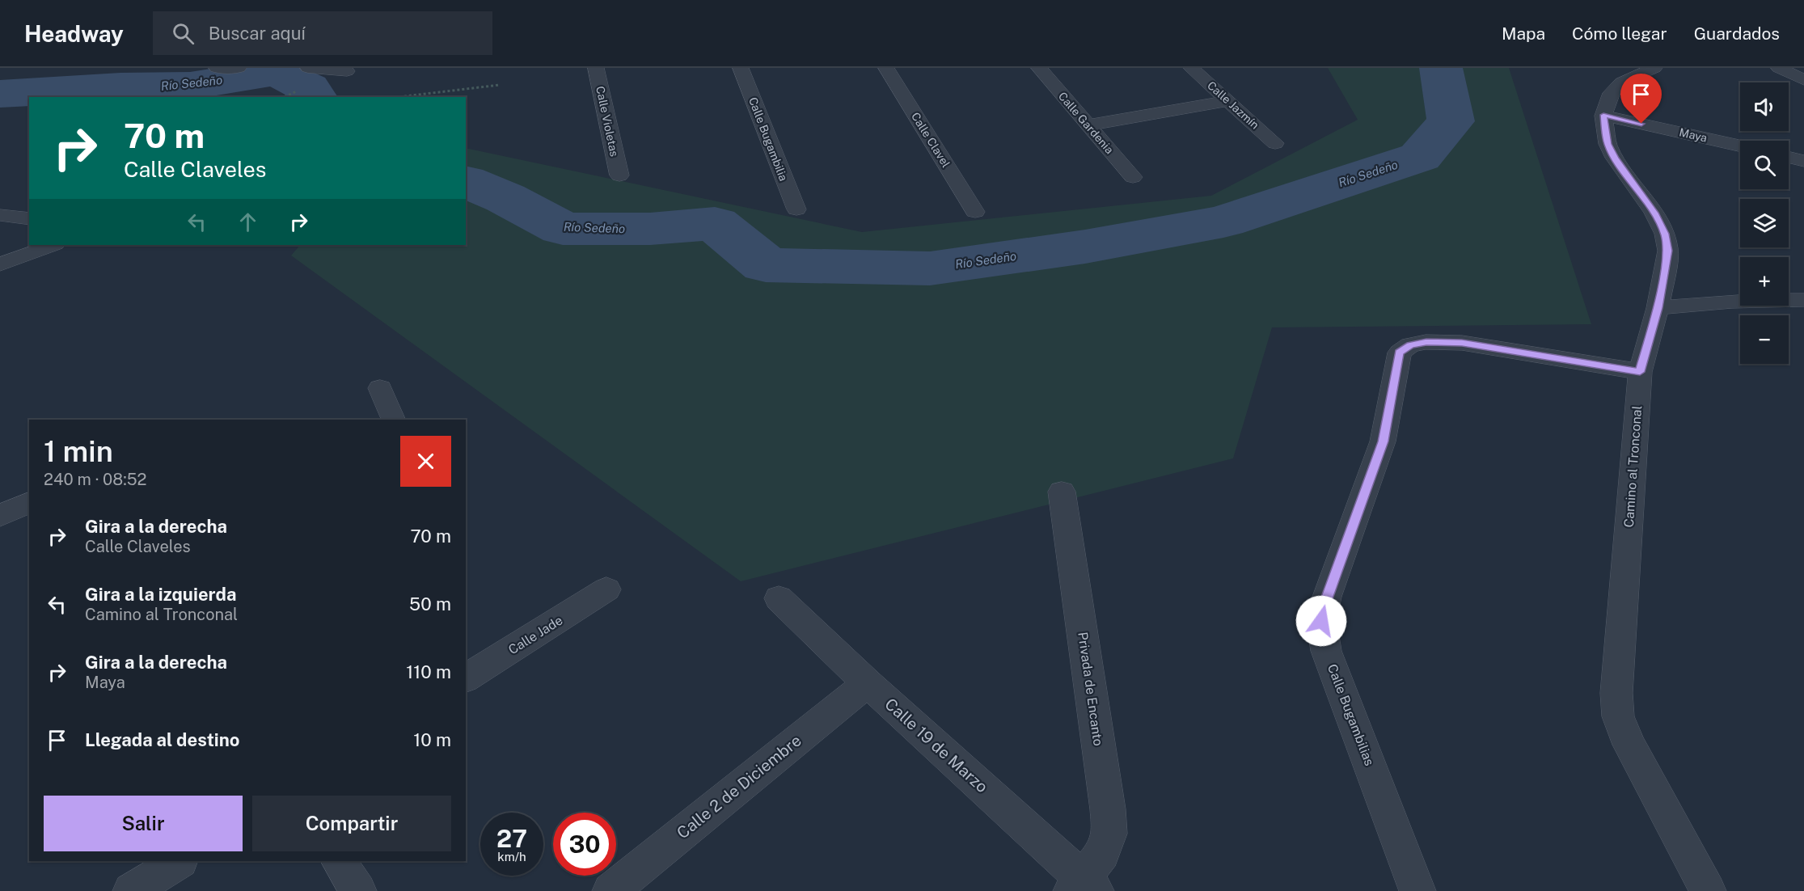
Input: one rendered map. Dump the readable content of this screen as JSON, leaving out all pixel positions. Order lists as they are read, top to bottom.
{
  "streets": {
    "street": [
      "Calle Jazmín",
      "Calle Violetas",
      "Calle Gardenia",
      "Maya",
      "Calle Bugambilia",
      "Calle Clavel",
      "Camino al Tronconal",
      "Calle Jade",
      "Privada de Encanto",
      "Calle Bugambilias",
      "Calle 19 de Marzo",
      "Calle 2 de Diciembre"
    ]
  },
  "crossings": [
    ["Maya", "Camino al Tronconal"],
    ["Camino al Tronconal", "Calle Bugambilias"],
    ["Privada de Encanto", "Calle 19 de Marzo"],
    ["Calle 19 de Marzo", "Calle 2 de Diciembre"]
  ],
  "water": ["Río Sedeño"],
  "page": {
    "header": "Headway",
    "search": "Buscar aquí",
    "nav": ["Mapa", "Cómo llegar", "Guardados"],
    "map_buttons": ["+", "−"],
    "turn": ["70 m", "Calle Claveles"],
    "heading": ["1 min", "240 m · 08:52"],
    "list": [
      {
        "name": "Gira a la derecha",
        "note": "Calle Claveles",
        "value": "70 m"
      },
      {
        "name": "Gira a la izquierda",
        "note": "Camino al Tronconal",
        "value": "50 m"
      },
      {
        "name": "Gira a la derecha",
        "note": "Maya",
        "value": "110 m"
      },
      {
        "name": "Llegada al destino",
        "value": "10 m"
      }
    ],
    "buttons": ["Salir", "Compartir"],
    "speed": "27 km/h",
    "limit": "30"
  }
}
